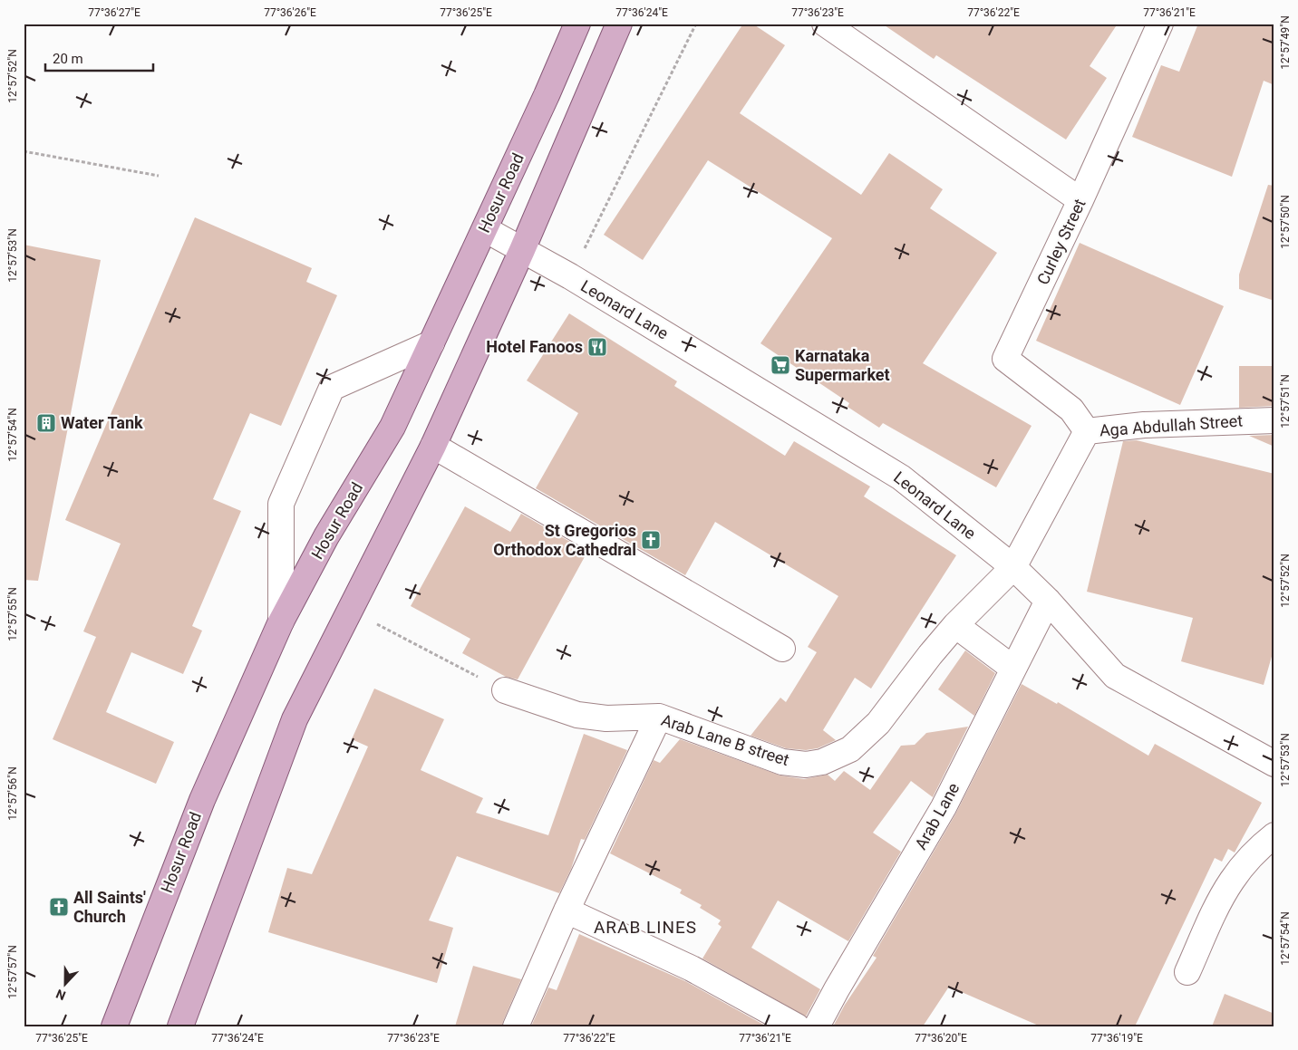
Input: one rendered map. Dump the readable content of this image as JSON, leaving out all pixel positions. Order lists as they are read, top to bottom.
{
  "streets": {
    "main road": ["Hosur Road"],
    "street": [
      "Curley Street",
      "Leonard Lane",
      "Aga Abdullah Street",
      "Arab Lane B street",
      "Arab Lane"
    ]
  },
  "crossings": [
    ["Curley Street", "Aga Abdullah Street"],
    ["Leonard Lane", "Aga Abdullah Street"],
    ["Leonard Lane", "Arab Lane B street"],
    ["Leonard Lane", "Arab Lane"],
    ["Aga Abdullah Street", "Arab Lane B street"]
  ],
  "districts": ["ARAB LINES"],
  "places": {
    "restaurant": ["Hotel Fanoos"],
    "supermarket": ["Karnataka Supermarket"],
    "building": ["Water Tank"],
    "church": ["St Gregorios Orthodox Cathedral", "All Saints' Church"]
  },
  "scale_bar": "20 m",
  "north": "bottom",
  "coordinates": [
    "77°36'27\"E",
    "77°36'26\"E",
    "77°36'25\"E",
    "77°36'24\"E",
    "77°36'23\"E",
    "77°36'22\"E",
    "77°36'21\"E",
    "12°57'49\"N",
    "12°57'52\"N",
    "12°57'50\"N",
    "12°57'53\"N",
    "12°57'51\"N",
    "12°57'54\"N",
    "12°57'55\"N",
    "12°57'56\"N",
    "12°57'57\"N",
    "77°36'20\"E",
    "77°36'19\"E"
  ]
}
